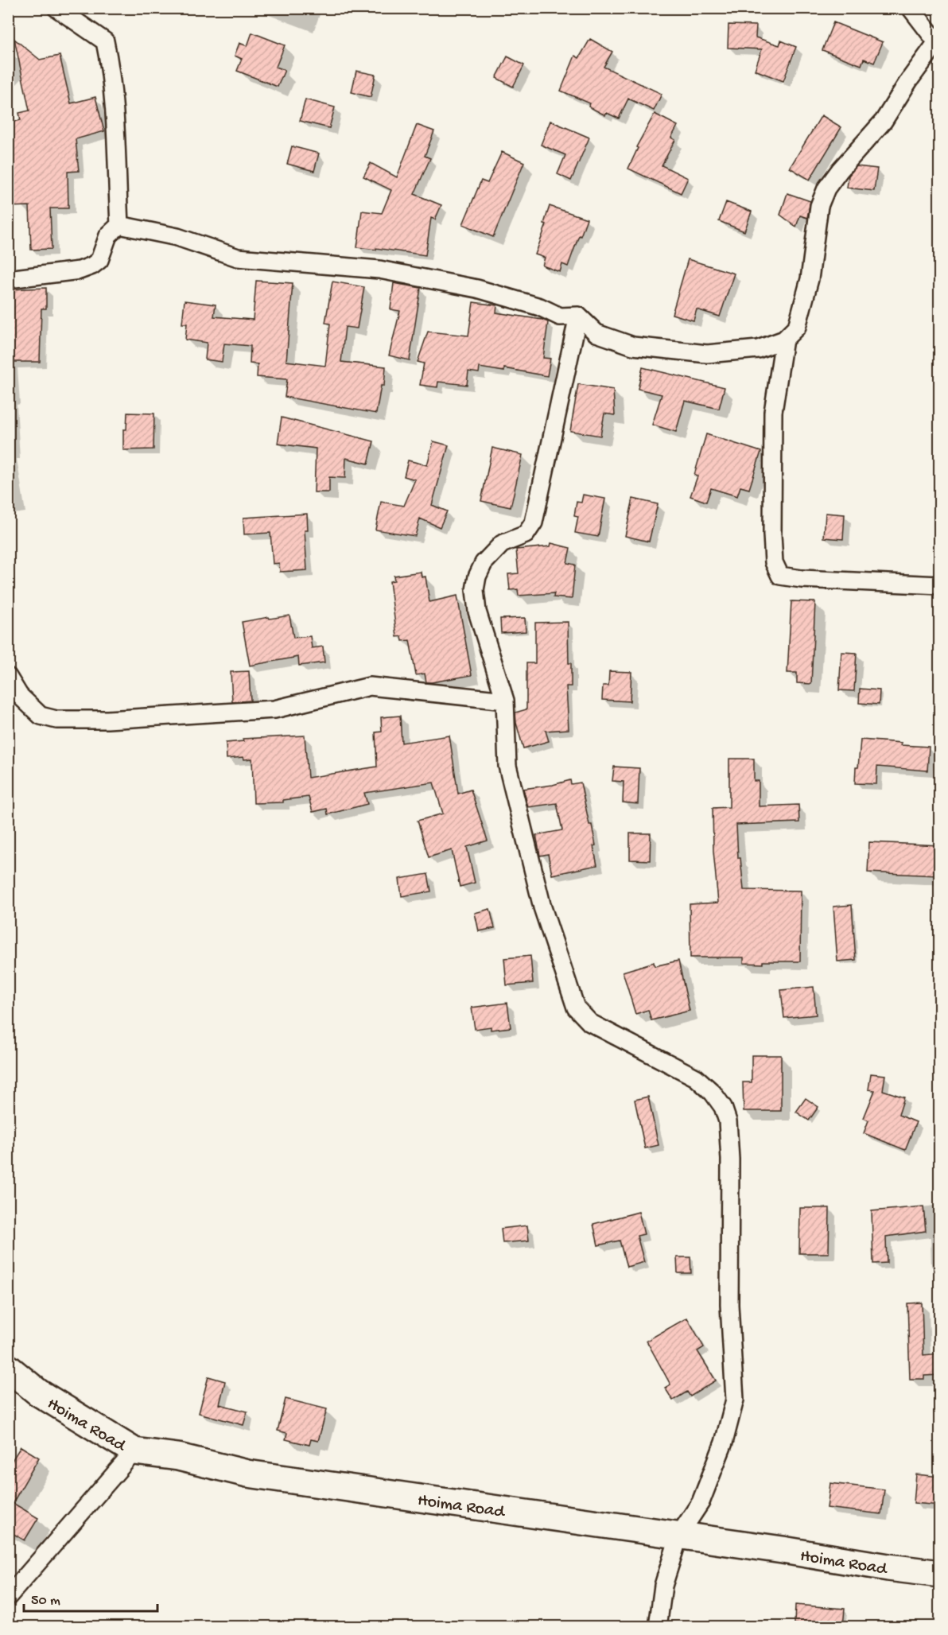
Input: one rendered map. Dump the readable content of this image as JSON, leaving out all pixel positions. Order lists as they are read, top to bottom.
{
  "streets": {
    "main road": ["Hoima Road"]
  },
  "scale_bar": "50 m"
}
